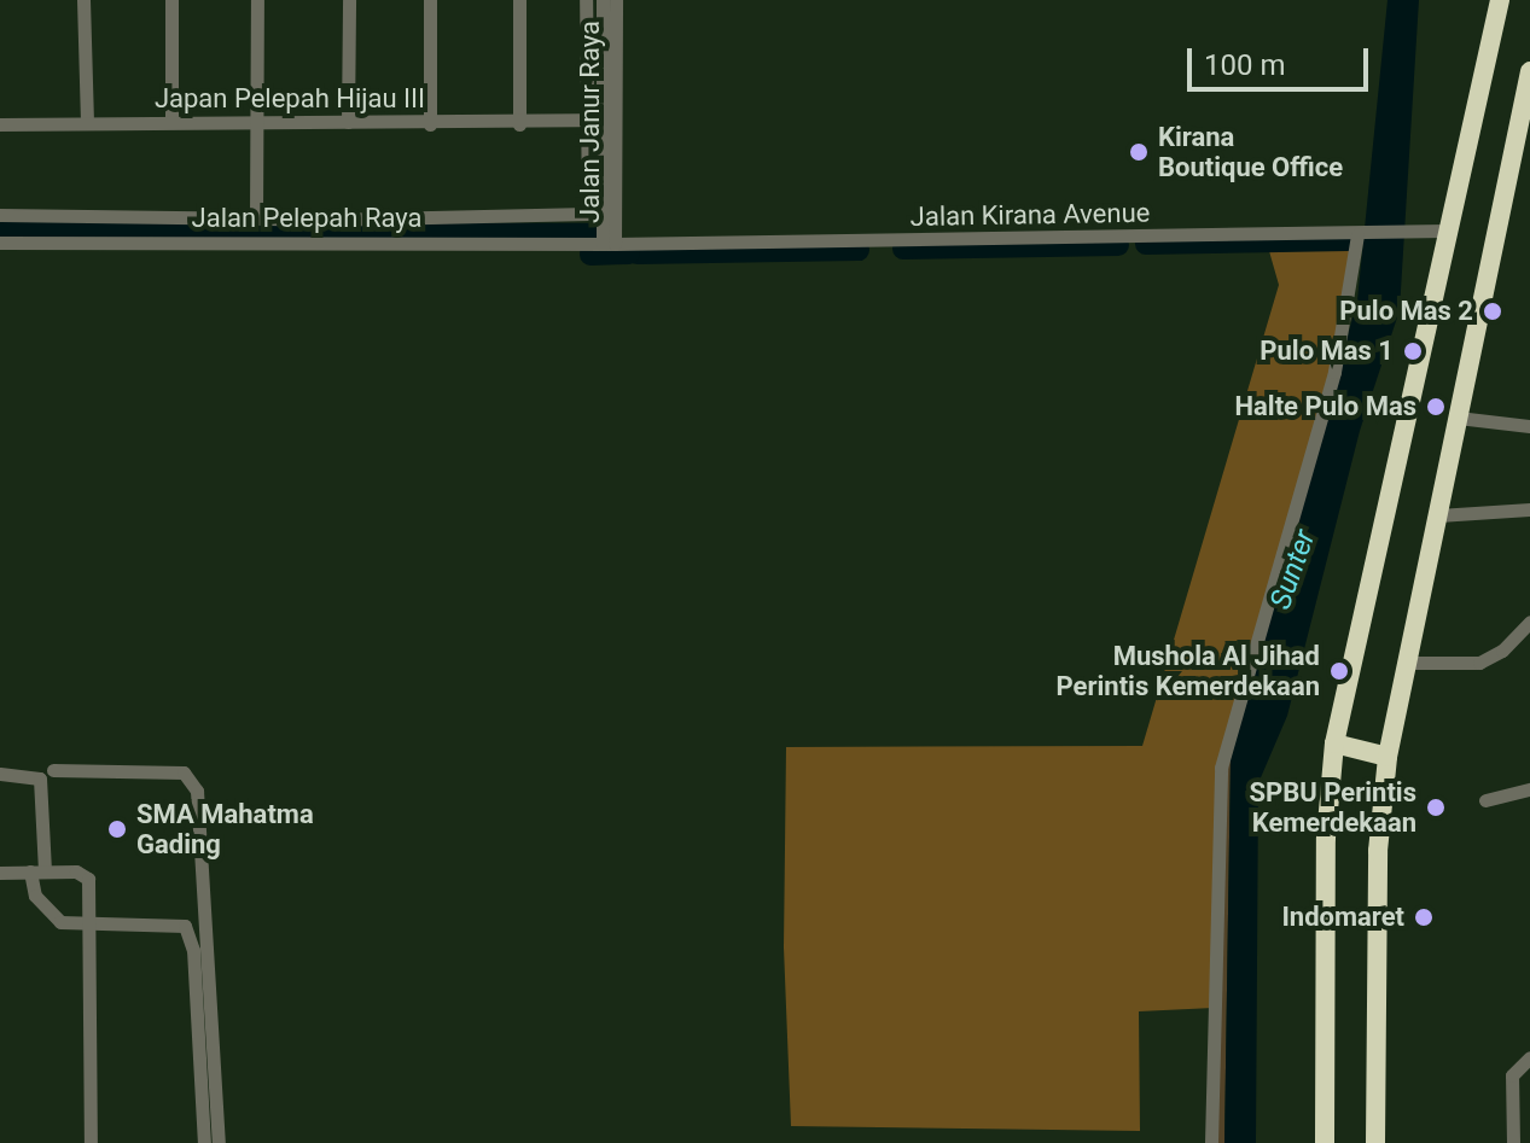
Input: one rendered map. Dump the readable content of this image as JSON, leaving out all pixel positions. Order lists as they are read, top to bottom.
{
  "streets": {
    "street": [
      "Japan Pelepah Hijau III",
      "Jalan Janur Raya",
      "Jalan Kirana Avenue",
      "Jalan Pelepah Raya"
    ]
  },
  "crossings": [
    ["Japan Pelepah Hijau III", "Jalan Janur Raya"],
    ["Japan Pelepah Hijau III", "Jalan Pelepah Raya"],
    ["Jalan Janur Raya", "Jalan Kirana Avenue"],
    ["Jalan Janur Raya", "Jalan Pelepah Raya"],
    ["Jalan Kirana Avenue", "Jalan Pelepah Raya"]
  ],
  "water": ["Sunter"],
  "places": [
    "Kirana Boutique Office",
    "Pulo Mas 2",
    "Pulo Mas 1",
    "Halte Pulo Mas",
    "Mushola Al Jihad Perintis Kemerdekaan",
    "SPBU Perintis Kemerdekaan",
    "SMA Mahatma Gading",
    "Indomaret"
  ],
  "scale_bar": "100 m"
}
